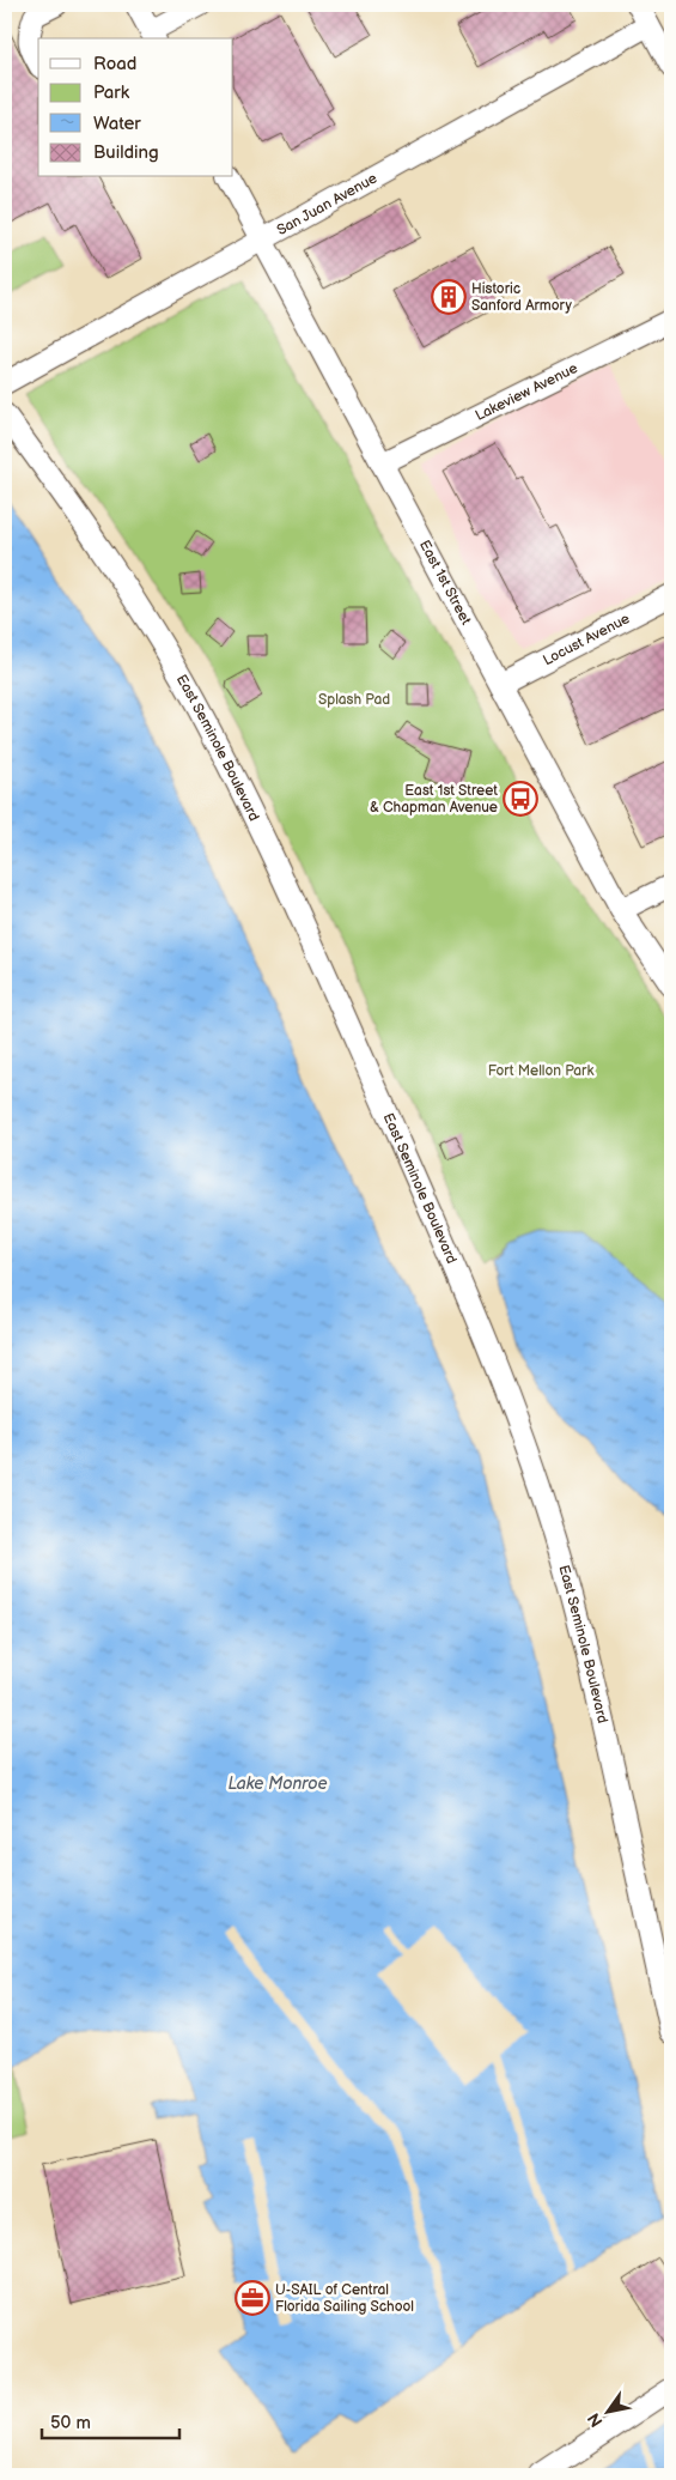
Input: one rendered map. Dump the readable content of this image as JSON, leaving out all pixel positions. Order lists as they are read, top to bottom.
{
  "streets": {
    "street": [
      "San Juan Avenue",
      "Lakeview Avenue",
      "East 1st Street",
      "Locust Avenue",
      "East Seminole Boulevard"
    ]
  },
  "crossings": [
    ["San Juan Avenue", "East 1st Street"],
    ["Lakeview Avenue", "East 1st Street"],
    ["East 1st Street", "Locust Avenue"]
  ],
  "water": ["Lake Monroe"],
  "parks": ["Splash Pad", "Fort Mellon Park"],
  "places": {
    "building": ["Historic Sanford Armory"],
    "bus stop": ["East 1st Street & Chapman Avenue"],
    "office": ["U-SAIL of Central Florida Sailing School"]
  },
  "legend": [
    "Road",
    "Park",
    "Water",
    "Building"
  ],
  "scale_bar": "50 m",
  "north": "bottom left"
}
